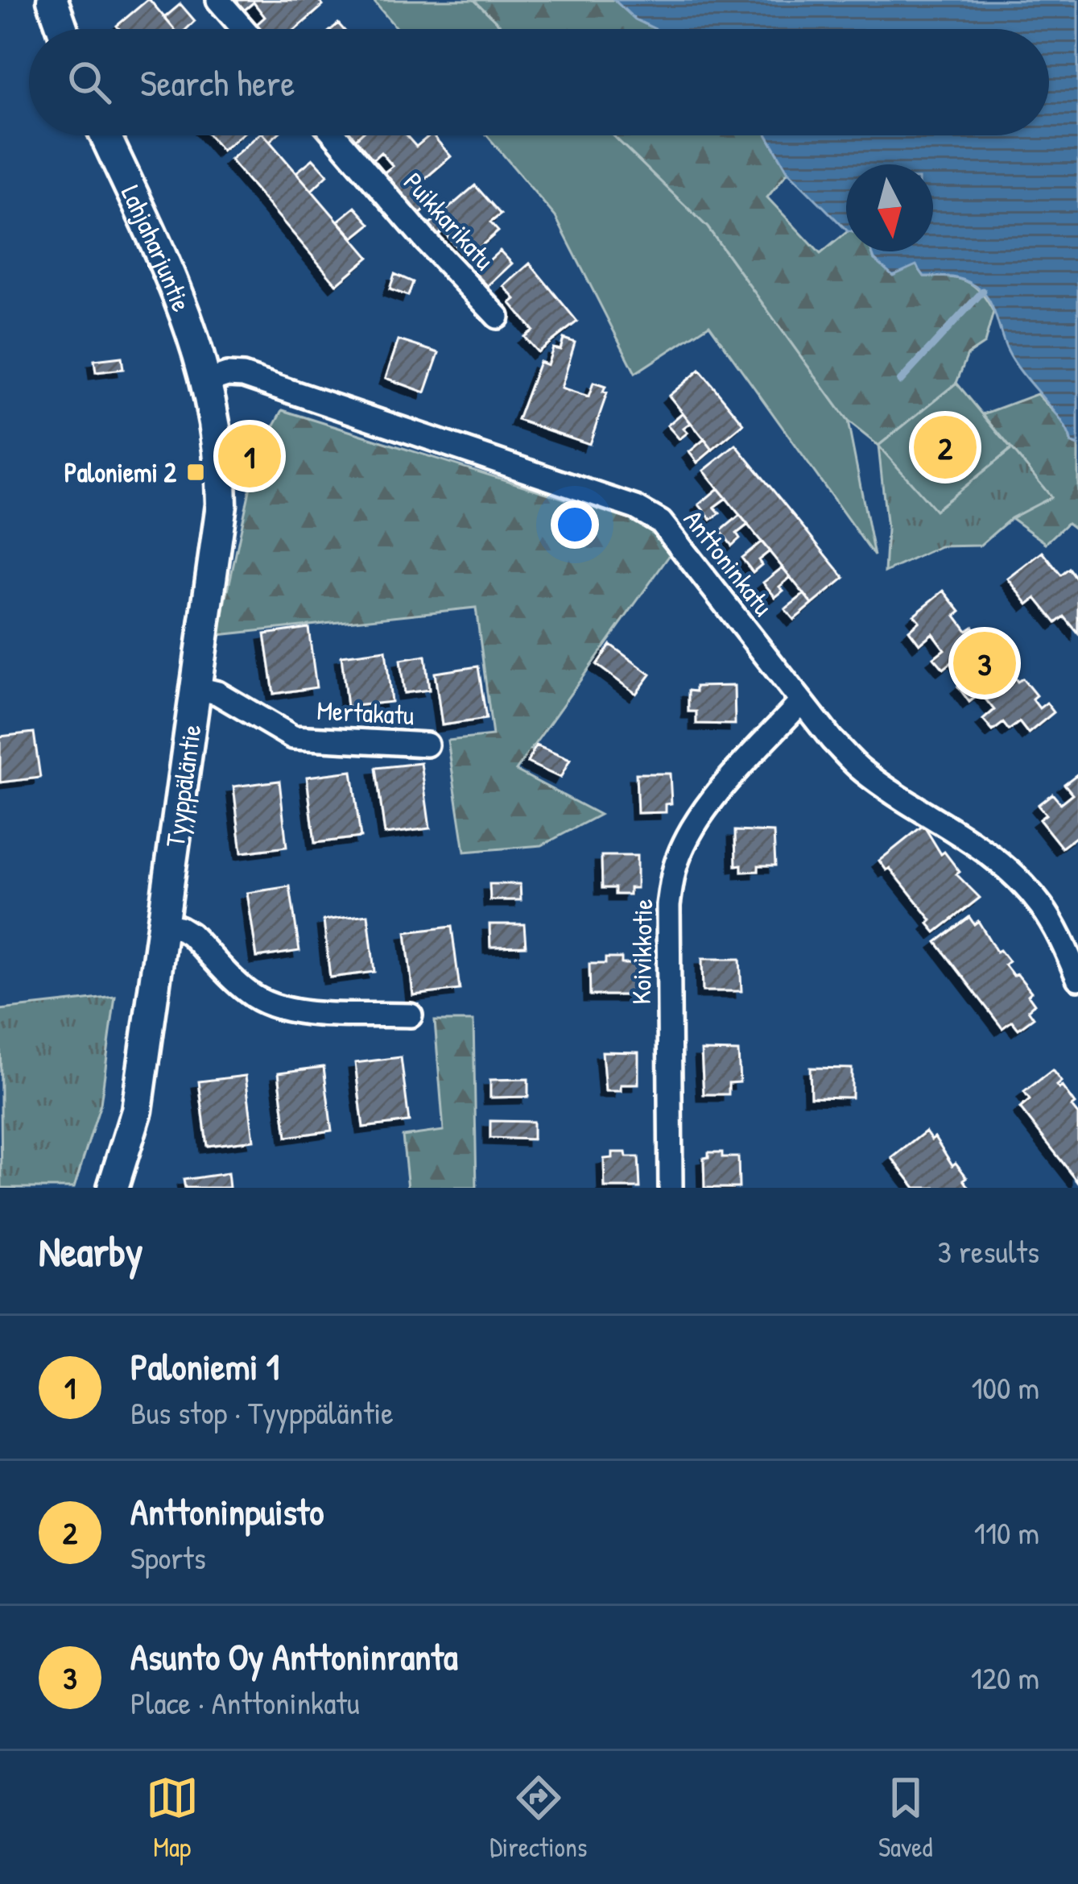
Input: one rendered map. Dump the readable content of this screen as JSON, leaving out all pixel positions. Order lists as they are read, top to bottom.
{
  "streets": {
    "street": [
      "Puikkarikatu",
      "Lahjaharjuntie",
      "Anttoninkatu",
      "Mertakatu",
      "Tyyppäläntie",
      "Koivikkotie"
    ]
  },
  "crossings": [
    ["Lahjaharjuntie", "Anttoninkatu"],
    ["Lahjaharjuntie", "Tyyppäläntie"],
    ["Anttoninkatu", "Tyyppäläntie"],
    ["Anttoninkatu", "Koivikkotie"],
    ["Mertakatu", "Tyyppäläntie"]
  ],
  "places": {
    "transit": ["Paloniemi 2"]
  },
  "north": "bottom",
  "page": {
    "search": "Search here",
    "pins": ["2", "1", "3"],
    "heading": ["Nearby", "3 results"],
    "list": [
      {
        "mark": "1",
        "name": "Paloniemi 1",
        "note": "Bus stop · Tyyppäläntie",
        "value": "100 m"
      },
      {
        "mark": "2",
        "name": "Anttoninpuisto",
        "note": "Sports",
        "value": "110 m"
      },
      {
        "mark": "3",
        "name": "Asunto Oy Anttoninranta",
        "note": "Place · Anttoninkatu",
        "value": "120 m"
      }
    ],
    "nav": ["Map", "Directions", "Saved"]
  }
}
